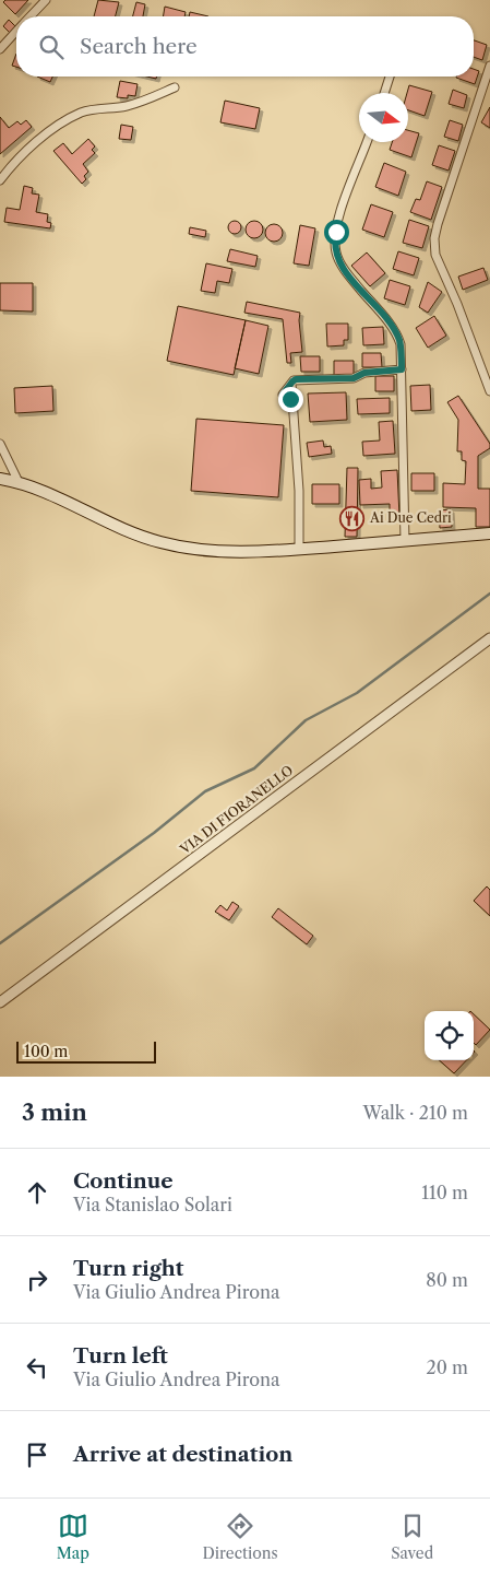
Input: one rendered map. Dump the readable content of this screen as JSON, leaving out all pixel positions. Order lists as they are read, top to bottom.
{
  "streets": {
    "street": ["VIA DI FIORANELLO"]
  },
  "places": {
    "restaurant": ["Ai Due Cedri"]
  },
  "scale_bar": "100 m",
  "north": "right",
  "page": {
    "search": "Search here",
    "scale": "100 m",
    "heading": ["3 min", "Walk · 210 m"],
    "list": [
      ["Continue", "Via Stanislao Solari", "110 m"],
      ["Turn right", "Via Giulio Andrea Pirona", "80 m"],
      ["Turn left", "Via Giulio Andrea Pirona", "20 m"],
      "Arrive at destination"
    ],
    "nav": ["Map", "Directions", "Saved"]
  }
}
